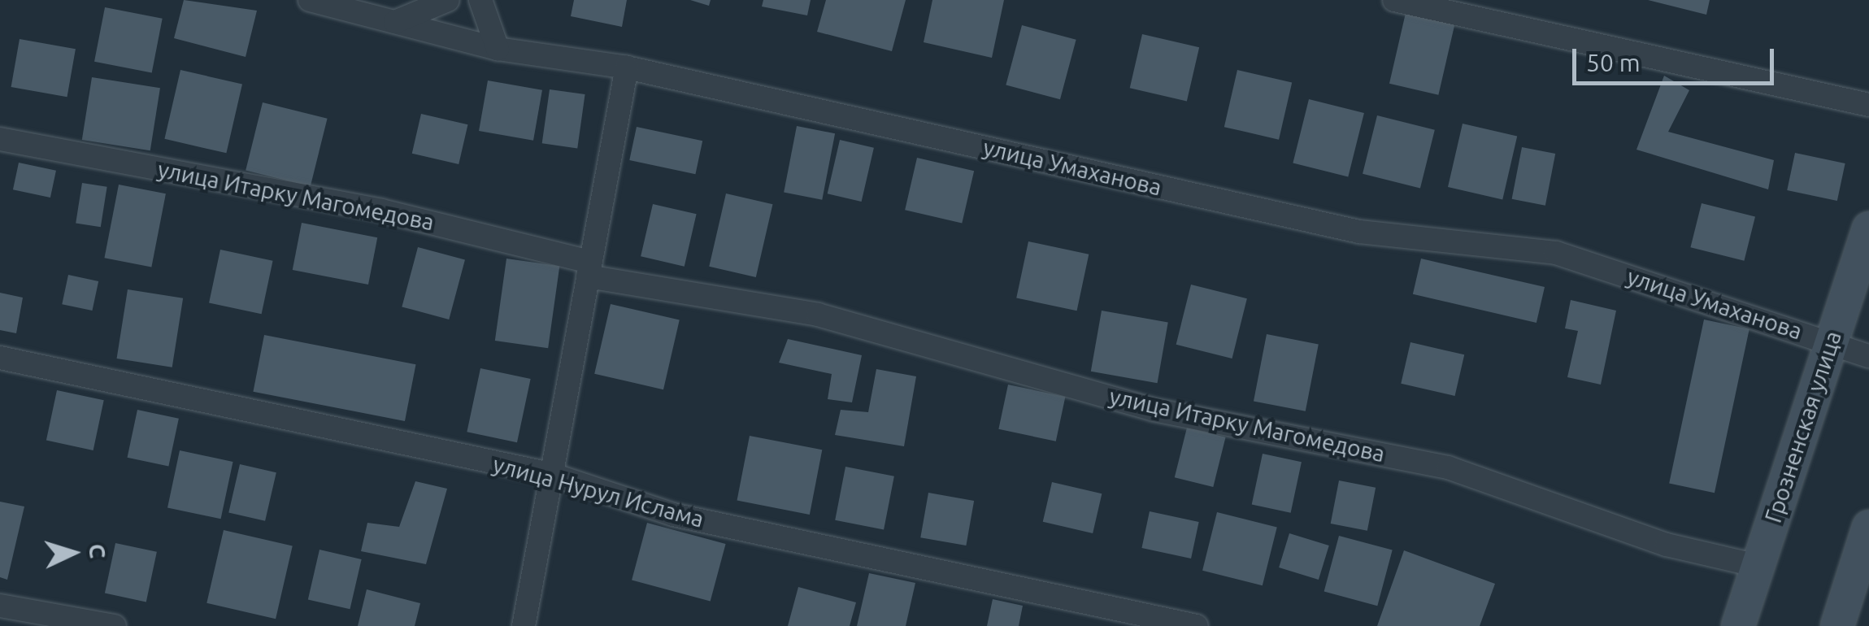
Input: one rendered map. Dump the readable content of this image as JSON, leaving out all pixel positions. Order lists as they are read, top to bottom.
{
  "streets": {
    "street": [
      "улица Умаханова",
      "улица Итарку Магомедова",
      "Грозненская улица",
      "улица Нурул Ислама"
    ]
  },
  "crossings": [
    ["улица Умаханова", "Грозненская улица"],
    ["улица Итарку Магомедова", "Грозненская улица"]
  ],
  "scale_bar": "50 m",
  "north": "right"
}
